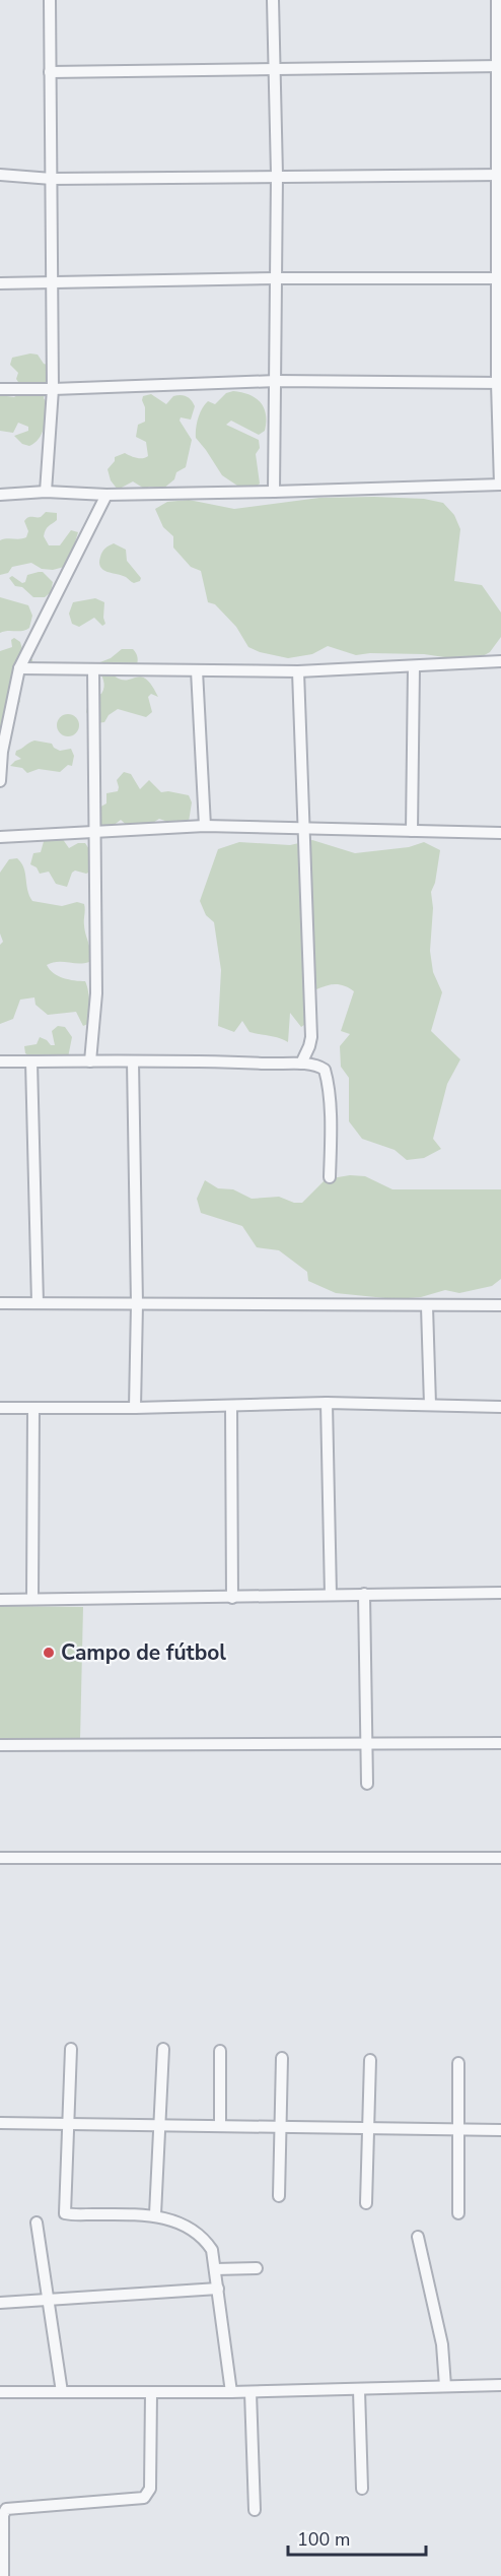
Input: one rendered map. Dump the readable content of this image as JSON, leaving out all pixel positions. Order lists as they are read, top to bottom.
{
  "places": ["Campo de fútbol"],
  "scale_bar": "100 m"
}
